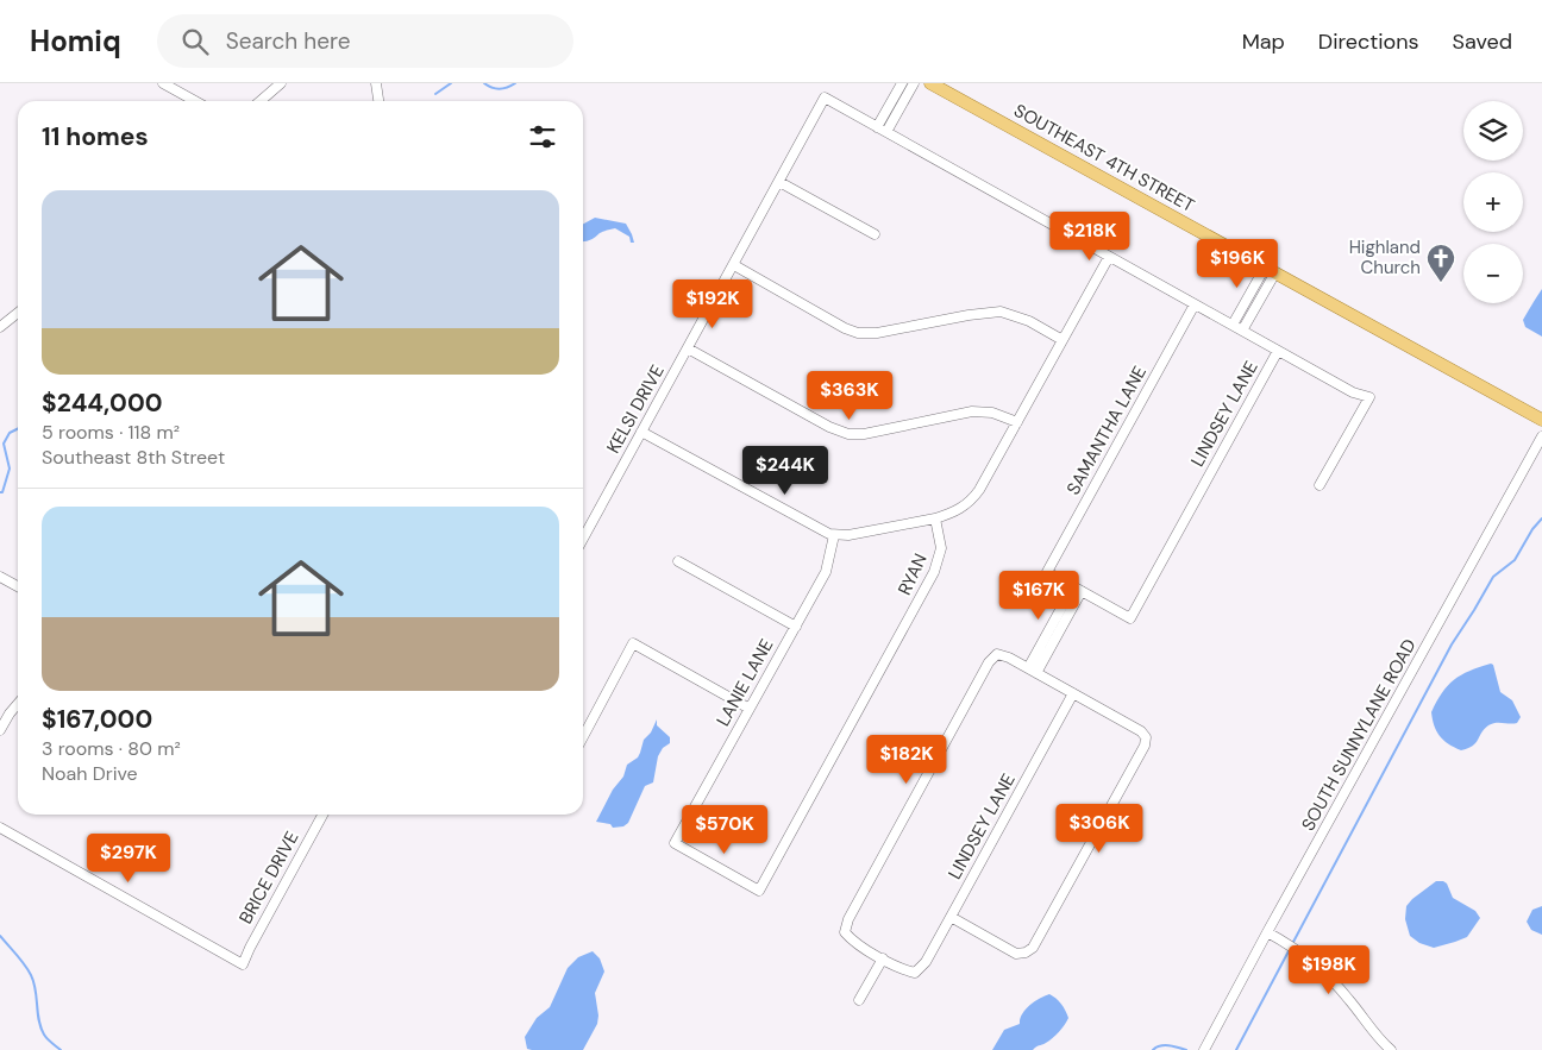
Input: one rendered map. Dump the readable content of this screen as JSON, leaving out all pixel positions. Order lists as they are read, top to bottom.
{
  "streets": {
    "main road": ["SOUTHEAST 4TH STREET"],
    "street": [
      "KELSI DRIVE",
      "LINDSEY LANE",
      "SAMANTHA LANE",
      "RYAN",
      "LANIE LANE",
      "SOUTH SUNNYLANE ROAD",
      "BRICE DRIVE"
    ]
  },
  "crossings": [
    ["LINDSEY LANE", "SAMANTHA LANE"],
    ["RYAN", "LANIE LANE"]
  ],
  "places": {
    "church": ["Highland Church"]
  },
  "page": {
    "header": "Homiq",
    "search": "Search here",
    "nav": ["Map", "Directions", "Saved"],
    "map_buttons": ["+", "−"],
    "heading": "11 homes",
    "list": [
      {
        "name": "$244,000",
        "note": "5 rooms · 118 m² · Southeast 8th Street"
      },
      {
        "name": "$167,000",
        "note": "3 rooms · 80 m² · Noah Drive"
      }
    ],
    "price": [
      "$218K",
      "$196K",
      "$192K",
      "$363K",
      "$244K",
      "$167K",
      "$182K",
      "$306K",
      "$570K",
      "$297K",
      "$198K"
    ]
  }
}
